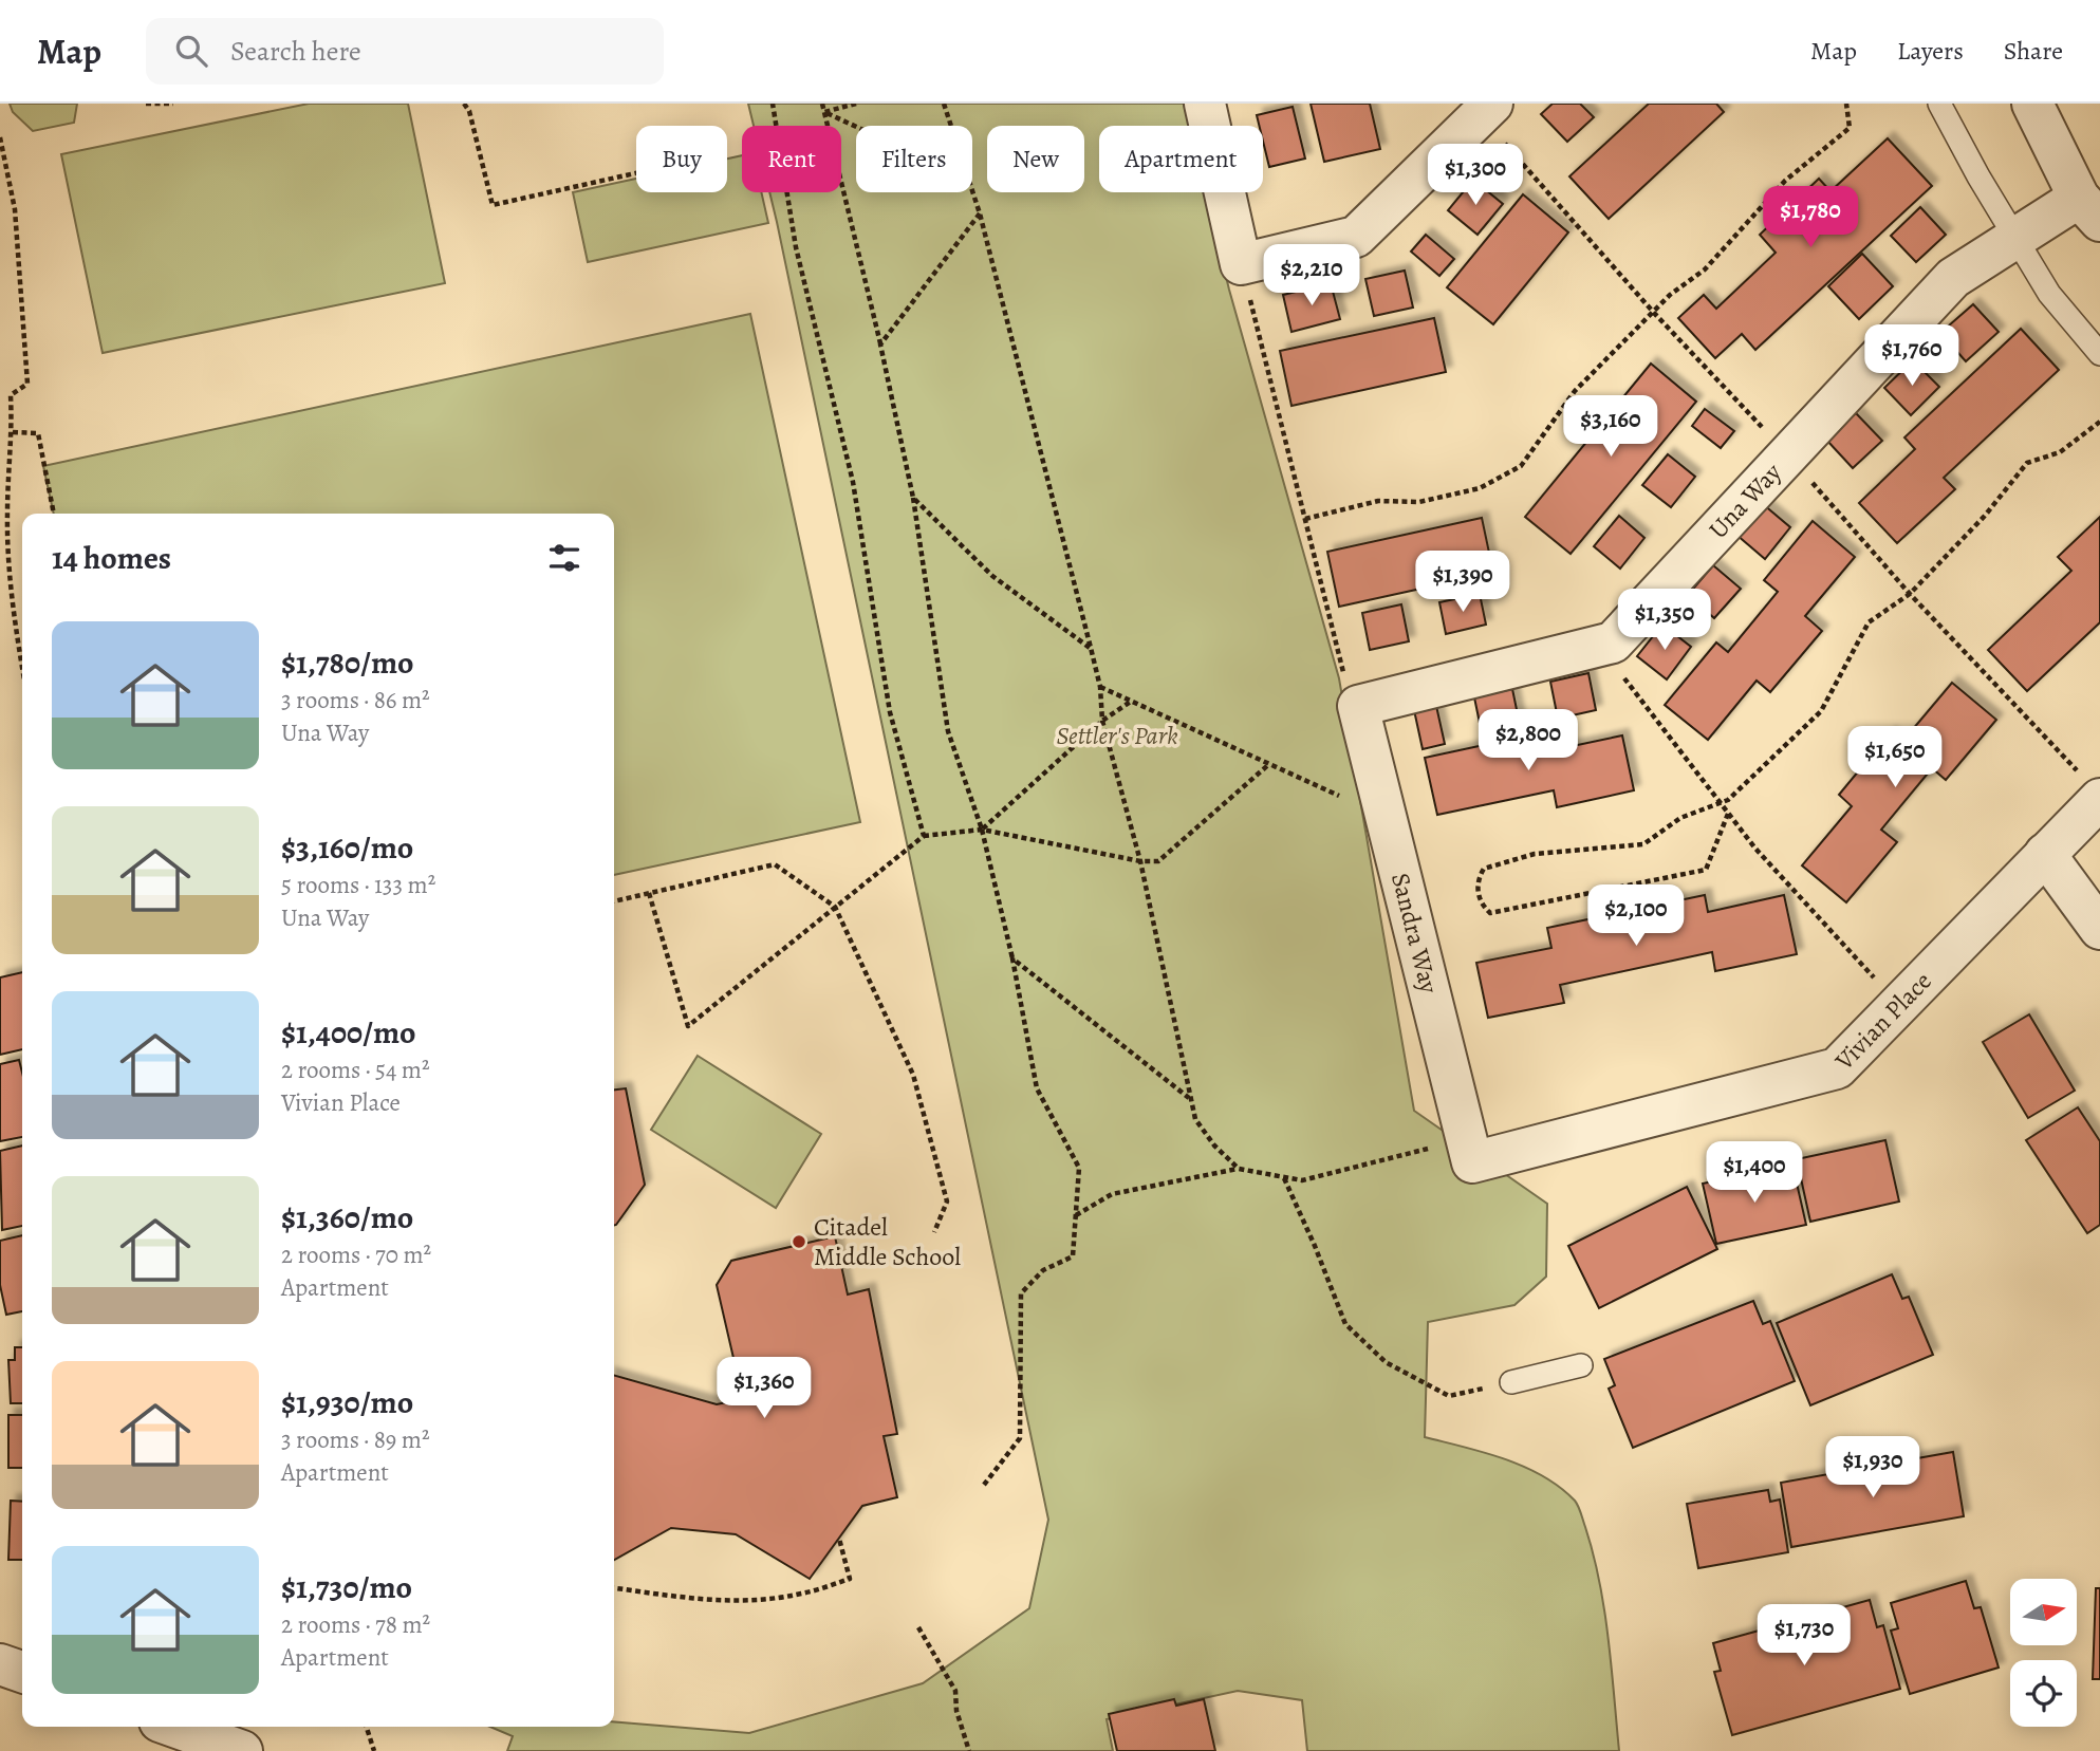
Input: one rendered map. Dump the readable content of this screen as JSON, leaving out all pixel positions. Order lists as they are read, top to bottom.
{
  "streets": {
    "street": ["Una Way", "Sandra Way", "Vivian Place"]
  },
  "crossings": [
    ["Sandra Way", "Vivian Place"]
  ],
  "parks": ["Settler's Park"],
  "places": ["Citadel Middle School"],
  "north": "right",
  "page": {
    "header": "Map",
    "search": "Search here",
    "nav": ["Map", "Layers", "Share"],
    "chip": [
      "Buy",
      "Rent",
      "Filters",
      "New",
      "Apartment"
    ],
    "price": [
      "$1,300",
      "$1,780",
      "$2,210",
      "$1,760",
      "$3,160",
      "$1,390",
      "$1,350",
      "$2,800",
      "$1,650",
      "$2,100",
      "$1,400",
      "$1,360",
      "$1,930",
      "$1,730"
    ],
    "heading": "14 homes",
    "list": [
      {
        "name": "$1,780/mo",
        "note": "3 rooms · 86 m² · Una Way"
      },
      {
        "name": "$3,160/mo",
        "note": "5 rooms · 133 m² · Una Way"
      },
      {
        "name": "$1,400/mo",
        "note": "2 rooms · 54 m² · Vivian Place"
      },
      {
        "name": "$1,360/mo",
        "note": "2 rooms · 70 m² · Apartment"
      },
      {
        "name": "$1,930/mo",
        "note": "3 rooms · 89 m² · Apartment"
      },
      {
        "name": "$1,730/mo",
        "note": "2 rooms · 78 m² · Apartment"
      }
    ]
  }
}
